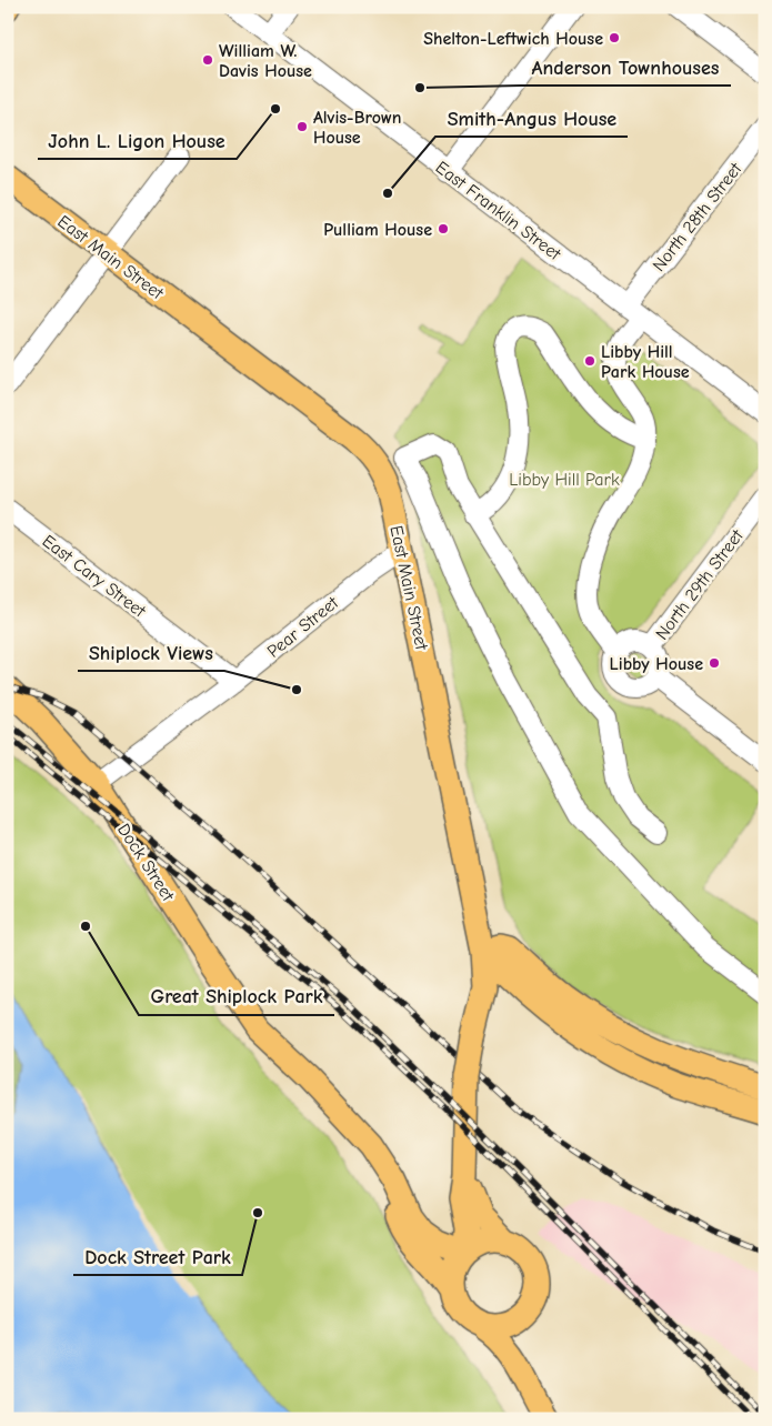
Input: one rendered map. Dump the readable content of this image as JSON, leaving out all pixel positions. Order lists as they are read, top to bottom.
{
  "streets": {
    "main road": ["East Main Street", "Dock Street"],
    "street": [
      "East Franklin Street",
      "North 28th Street",
      "East Cary Street",
      "North 29th Street",
      "Pear Street"
    ]
  },
  "crossings": [
    ["East Franklin Street", "North 28th Street"],
    ["East Main Street", "Pear Street"],
    ["East Main Street", "Dock Street"],
    ["East Cary Street", "Pear Street"],
    ["Pear Street", "Dock Street"]
  ],
  "parks": ["Libby Hill Park"],
  "places": [
    "Shelton-Leftwich House",
    "William W. Davis House",
    "Anderson Townhouses",
    "John L. Ligon House",
    "Alvis-Brown House",
    "Smith-Angus House",
    "Pulliam House",
    "Libby Hill Park House",
    "Libby House",
    "Shiplock Views",
    "Great Shiplock Park",
    "Dock Street Park"
  ]
}
